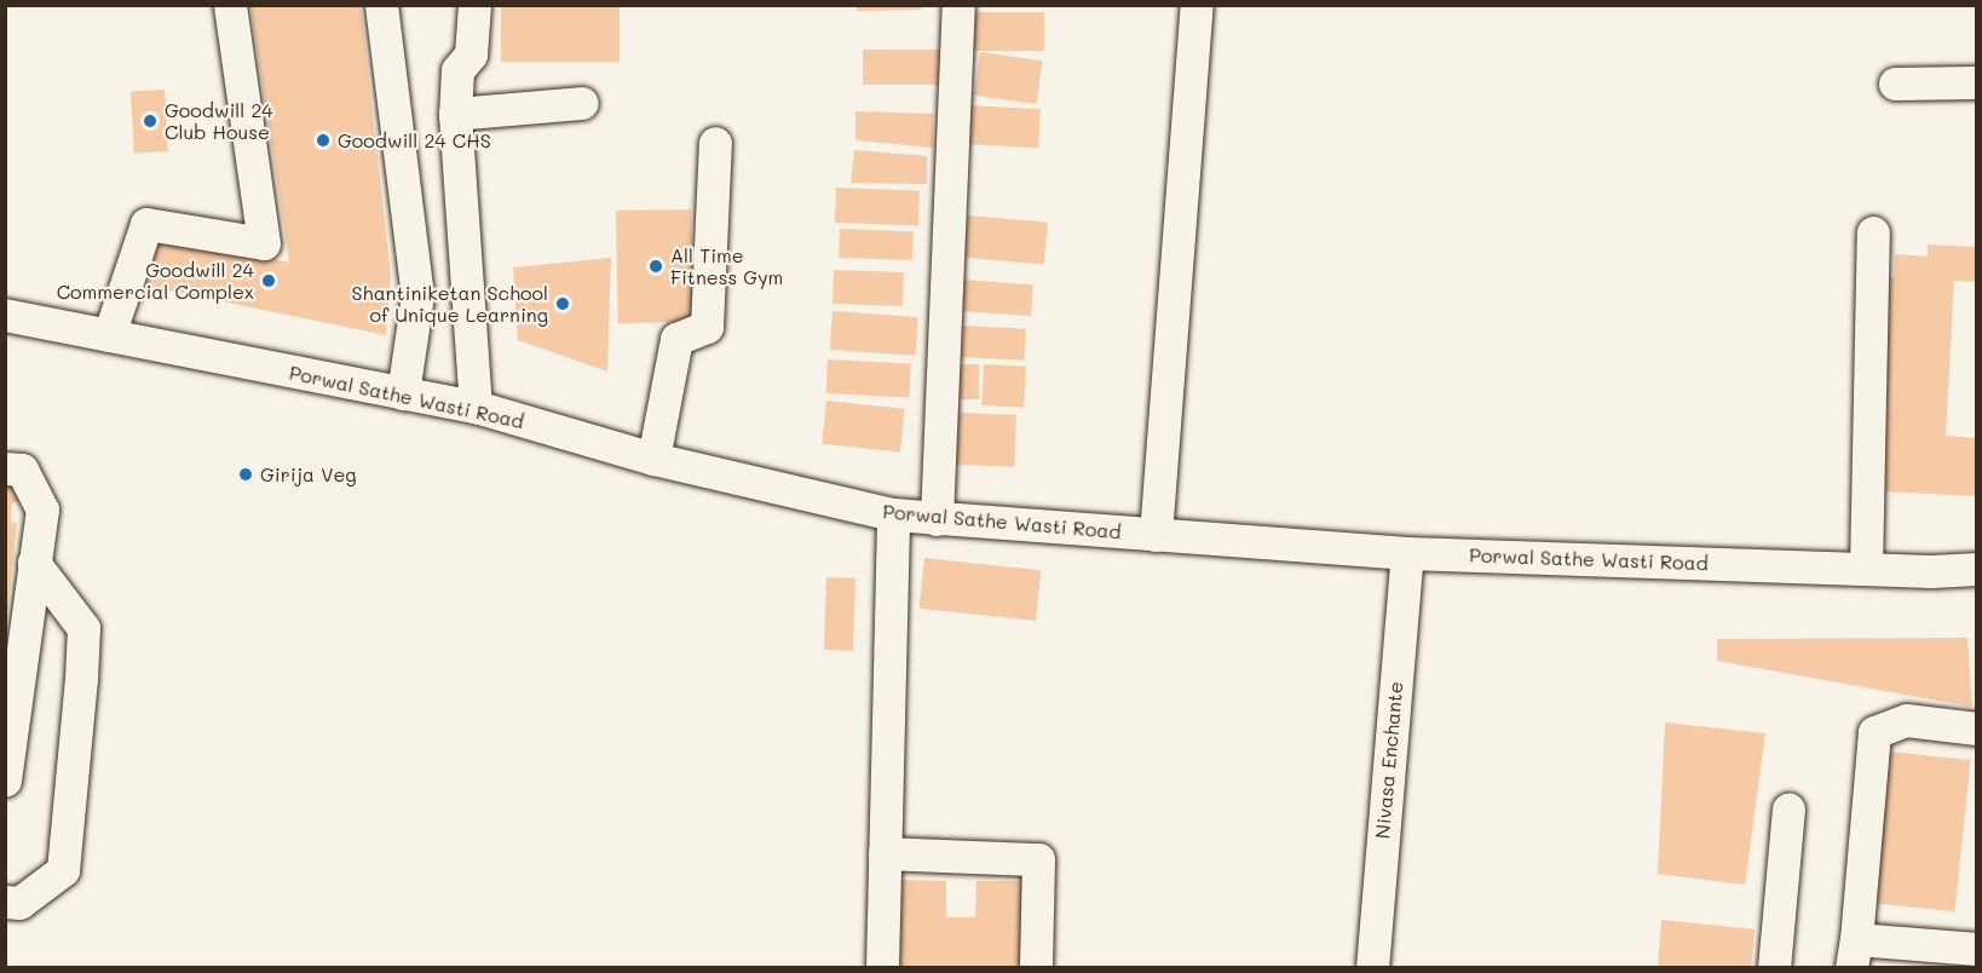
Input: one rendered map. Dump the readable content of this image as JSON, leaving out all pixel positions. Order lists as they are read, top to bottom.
{
  "streets": {
    "street": ["Porwal Sathe Wasti Road", "Nivasa Enchante"]
  },
  "crossings": [
    ["Porwal Sathe Wasti Road", "Nivasa Enchante"]
  ],
  "places": [
    "Goodwill 24 Club House",
    "Goodwill 24 CHS",
    "All Time Fitness Gym",
    "Goodwill 24 Commercial Complex",
    "Shantiniketan School of Unique Learning",
    "Girija Veg"
  ]
}
